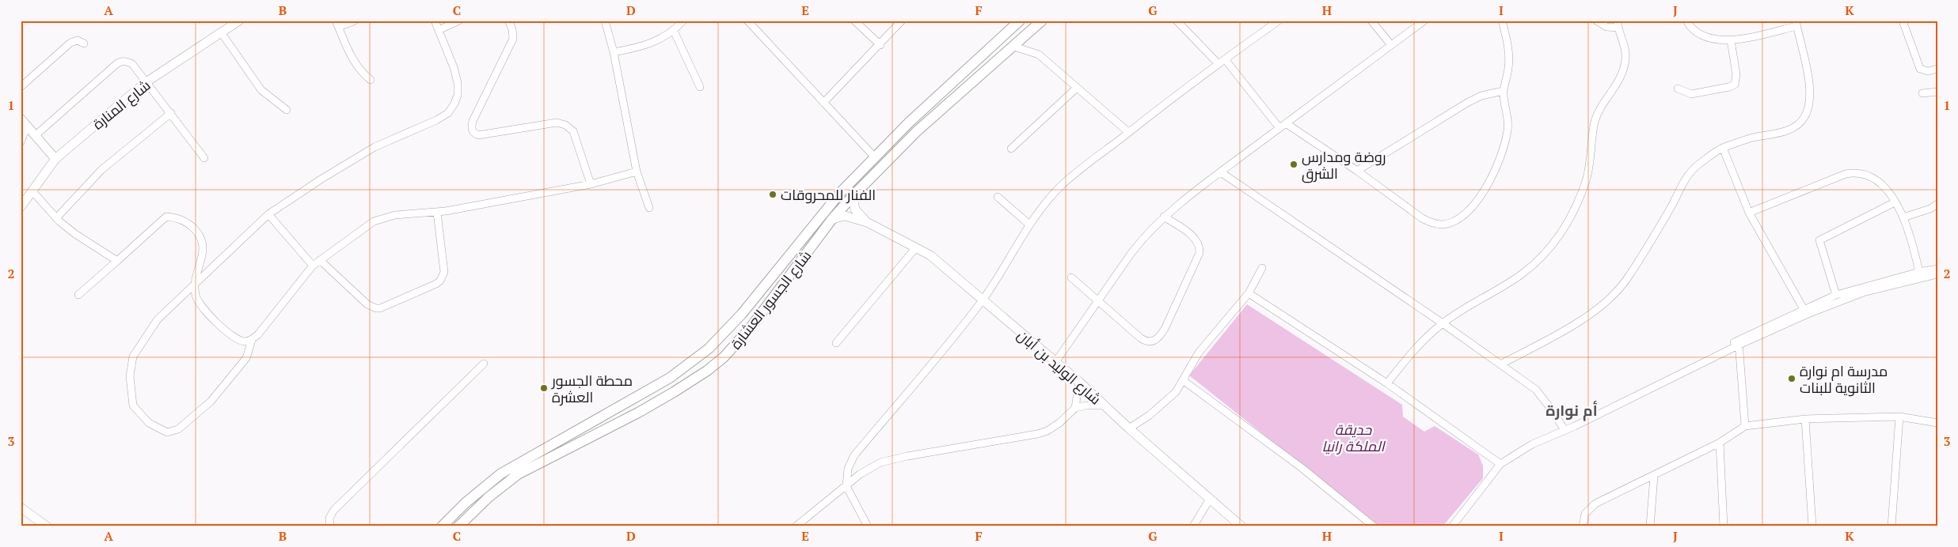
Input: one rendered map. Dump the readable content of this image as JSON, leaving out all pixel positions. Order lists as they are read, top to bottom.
{
  "streets": {
    "main road": ["شارع الجسور العشارة"],
    "street": ["شارع المنارة", "شارع الوليد بن أبان"]
  },
  "crossings": [
    ["شارع الجسور العشارة", "شارع الوليد بن أبان"]
  ],
  "districts": ["أم نوارة"],
  "parks": ["حديقة الملكة رانيا"],
  "places": [
    "روضة ومدارس الشرق",
    "الفنار للمحروقات",
    "مدرسة ام نوارة الثانوية للبنات",
    "محطة الجسور العشرة"
  ],
  "grid": {
    "columns": [
      "A",
      "B",
      "C",
      "D",
      "E",
      "F",
      "G",
      "H",
      "I",
      "J",
      "K"
    ],
    "rows": ["1", "2", "3"]
  }
}
